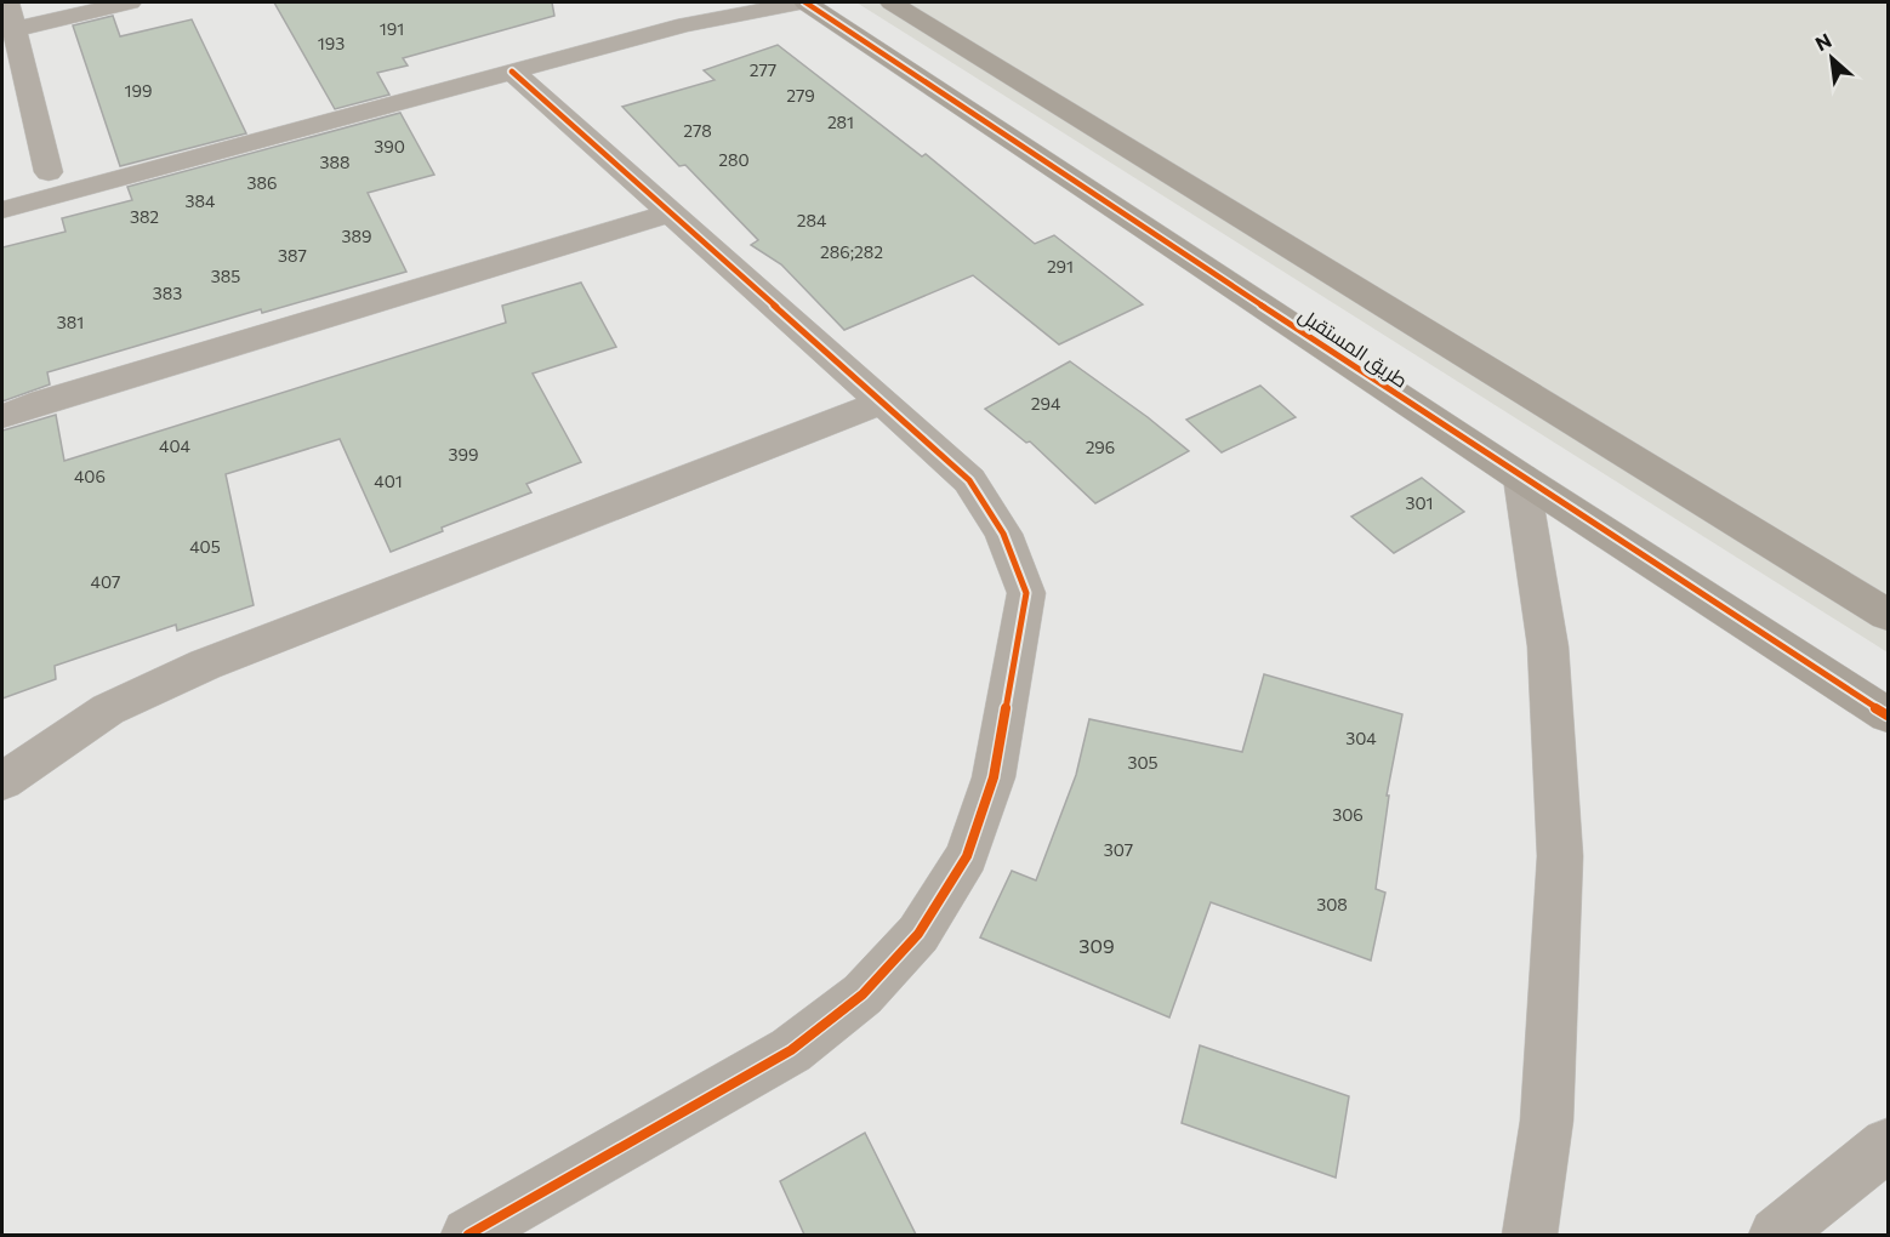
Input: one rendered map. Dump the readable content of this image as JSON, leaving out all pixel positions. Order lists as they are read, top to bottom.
{
  "streets": {
    "street": ["طريق المستقبل"]
  },
  "house_numbers": [
    "191",
    "193",
    "277",
    "199",
    "279",
    "281",
    "278",
    "390",
    "280",
    "388",
    "386",
    "384",
    "382",
    "284",
    "389",
    "286;282",
    "387",
    "291",
    "385",
    "383",
    "381",
    "294",
    "404",
    "296",
    "399",
    "406",
    "401",
    "301",
    "405",
    "407",
    "304",
    "305",
    "306",
    "307",
    "308",
    "309"
  ],
  "north": "top left"
}
